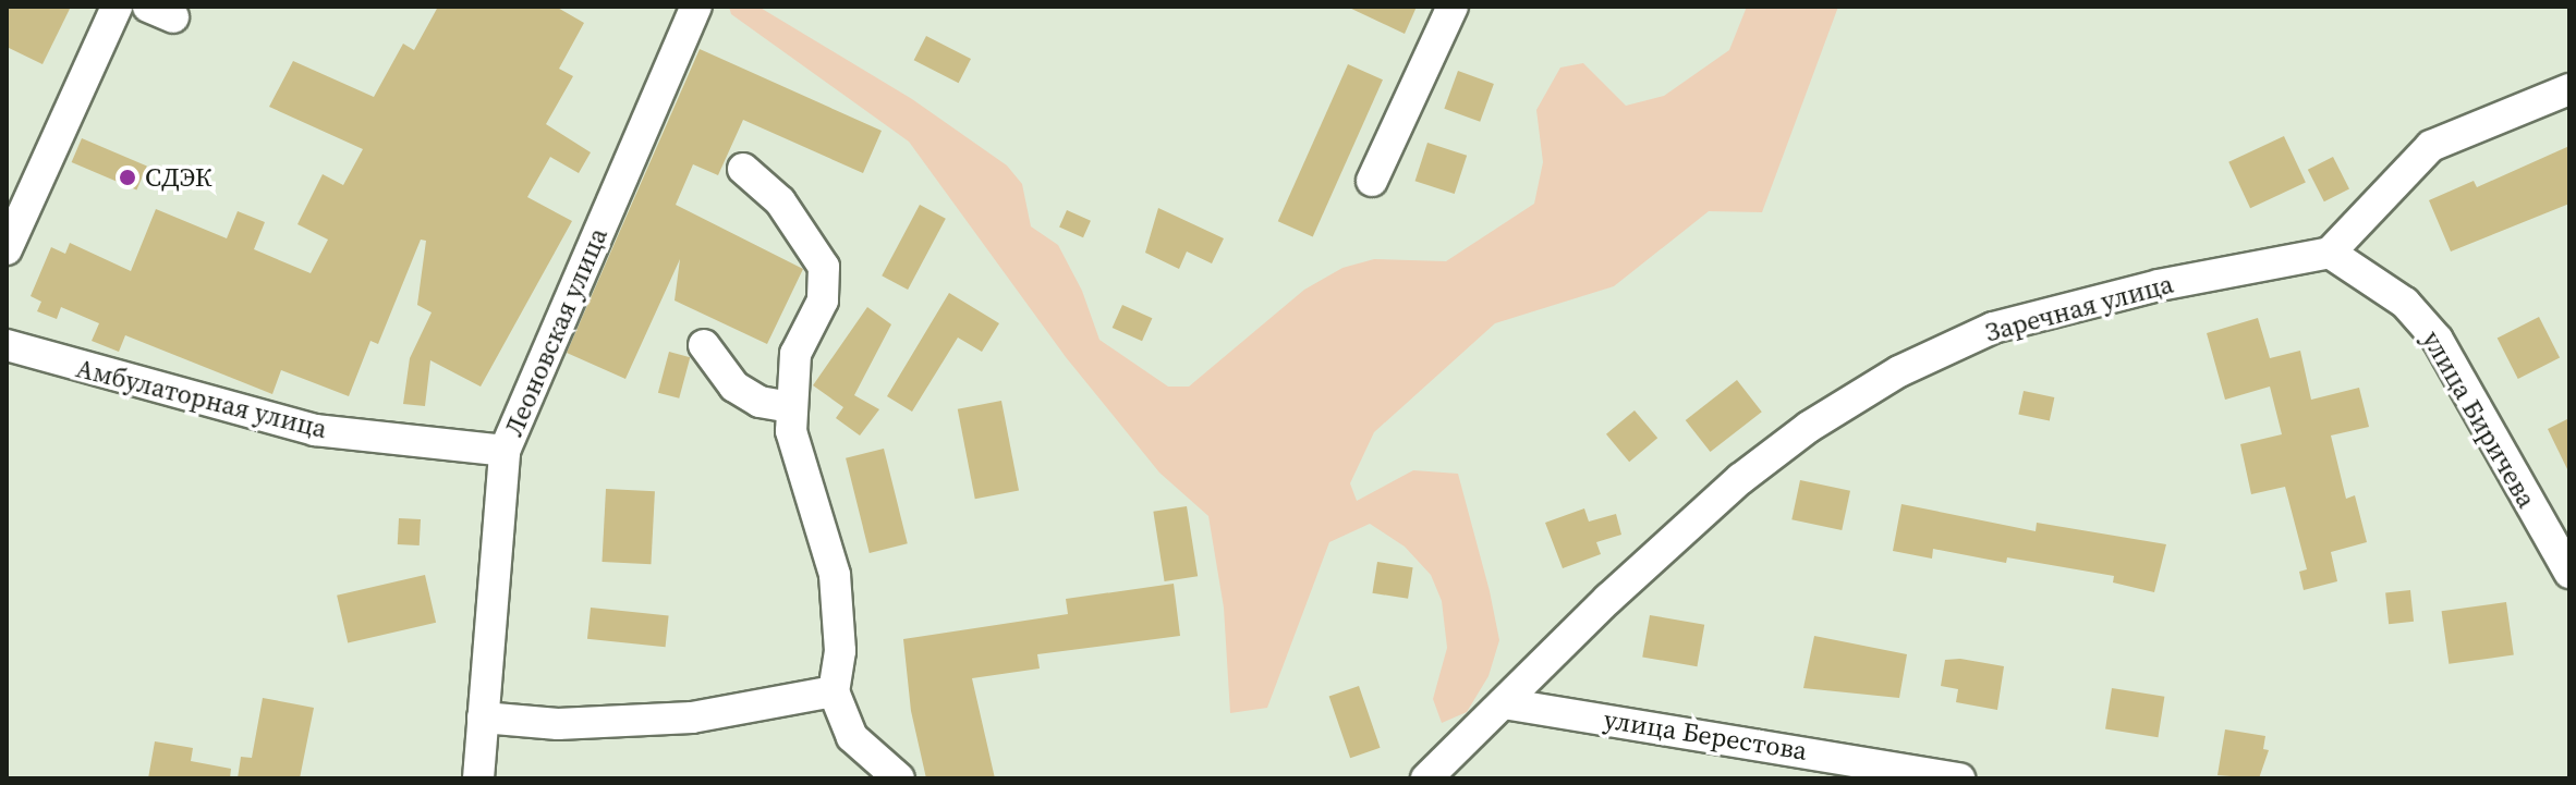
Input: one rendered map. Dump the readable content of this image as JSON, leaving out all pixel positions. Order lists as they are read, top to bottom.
{
  "streets": {
    "street": [
      "Заречная улица",
      "Леоновская улица",
      "Амбулаторная улица",
      "улица Биричева",
      "улица Берестова"
    ]
  },
  "crossings": [
    ["Заречная улица", "улица Биричева"],
    ["Заречная улица", "улица Берестова"],
    ["Леоновская улица", "Амбулаторная улица"]
  ],
  "places": ["СДЭК"]
}
